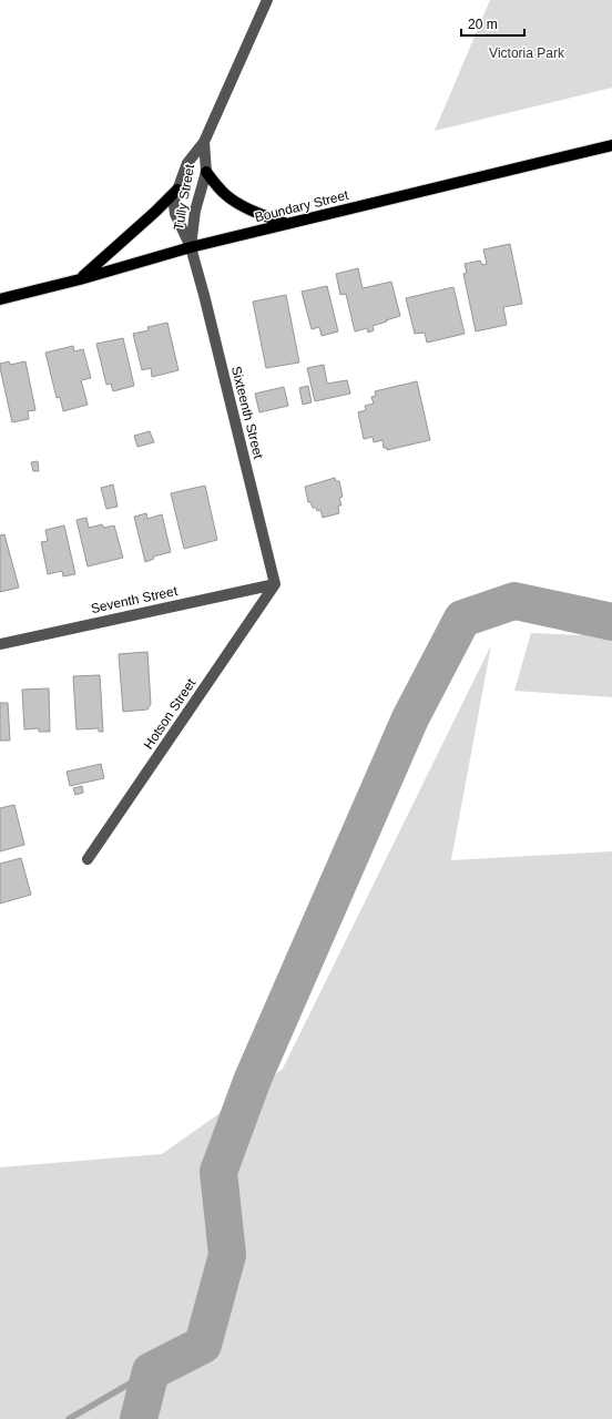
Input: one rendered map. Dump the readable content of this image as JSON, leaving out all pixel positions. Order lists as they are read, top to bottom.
{
  "streets": {
    "main road": ["Boundary Street"],
    "street": [
      "Tully Street",
      "Sixteenth Street",
      "Seventh Street",
      "Hotson Street"
    ]
  },
  "crossings": [
    ["Tully Street", "Boundary Street"],
    ["Tully Street", "Sixteenth Street"],
    ["Boundary Street", "Sixteenth Street"],
    ["Sixteenth Street", "Seventh Street"],
    ["Sixteenth Street", "Hotson Street"],
    ["Seventh Street", "Hotson Street"]
  ],
  "parks": ["Victoria Park"],
  "scale_bar": "20 m"
}
